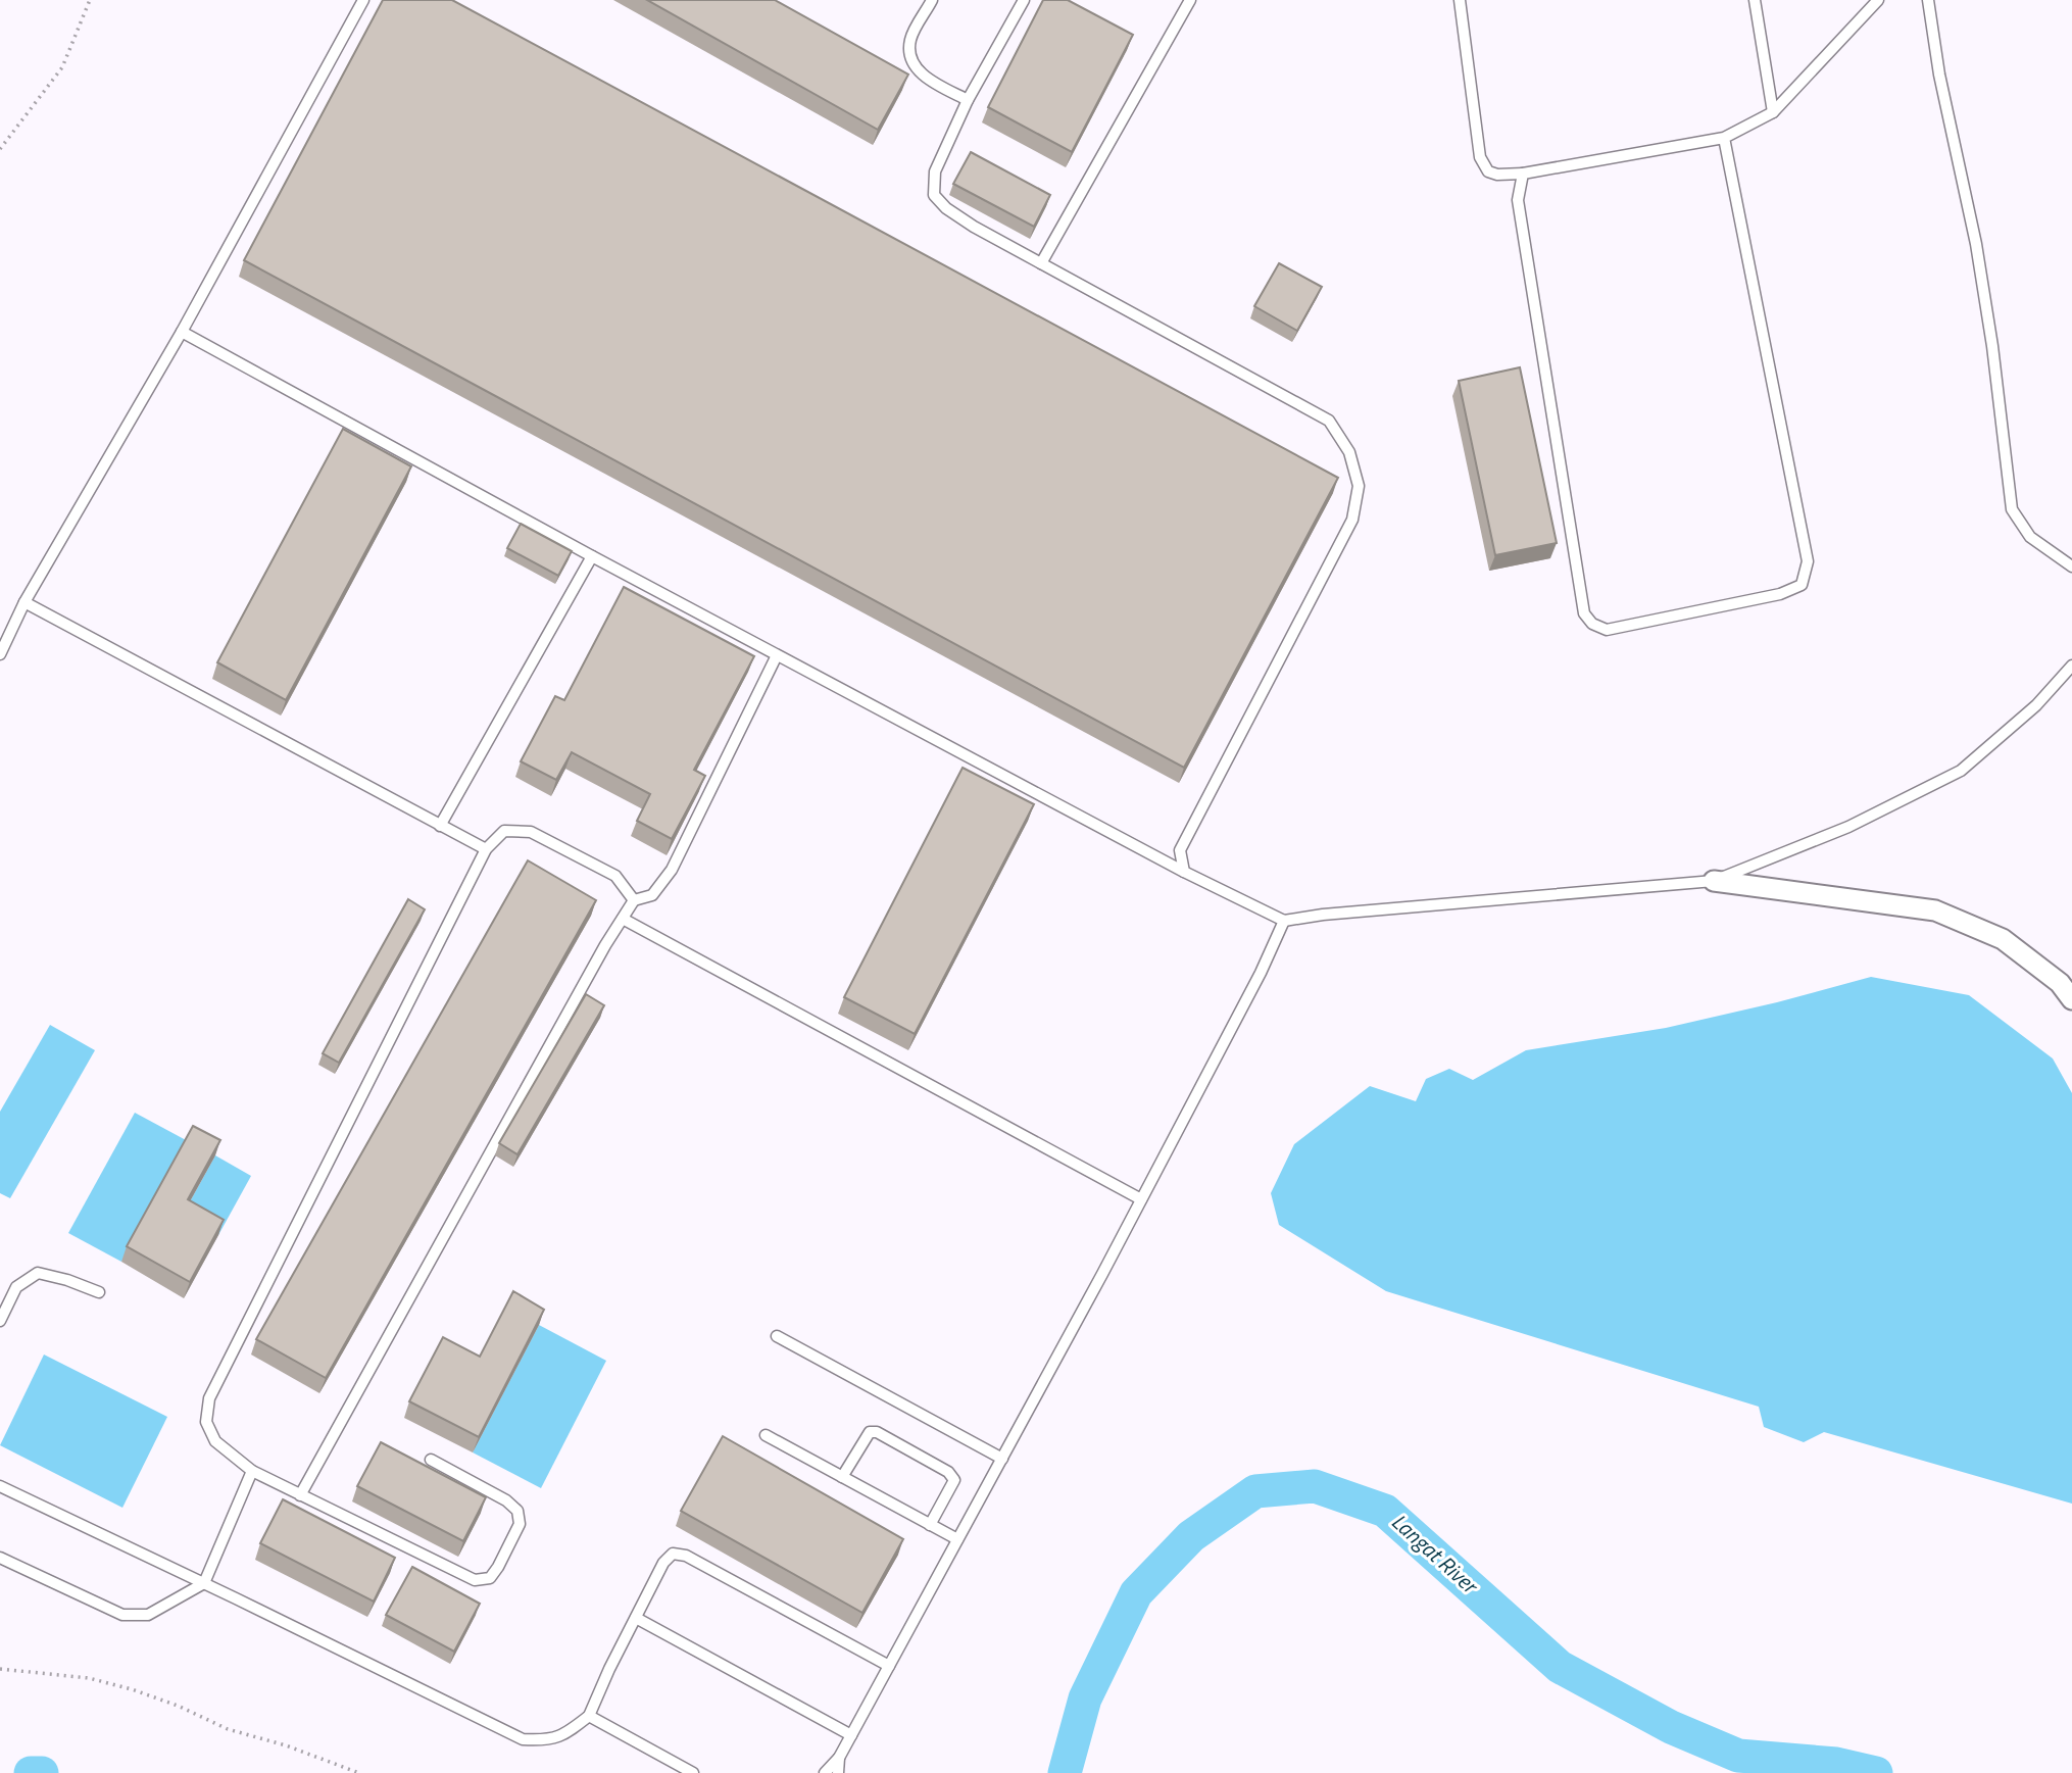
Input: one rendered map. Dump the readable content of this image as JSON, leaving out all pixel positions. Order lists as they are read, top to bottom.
{
  "water": ["Langat River"]
}
